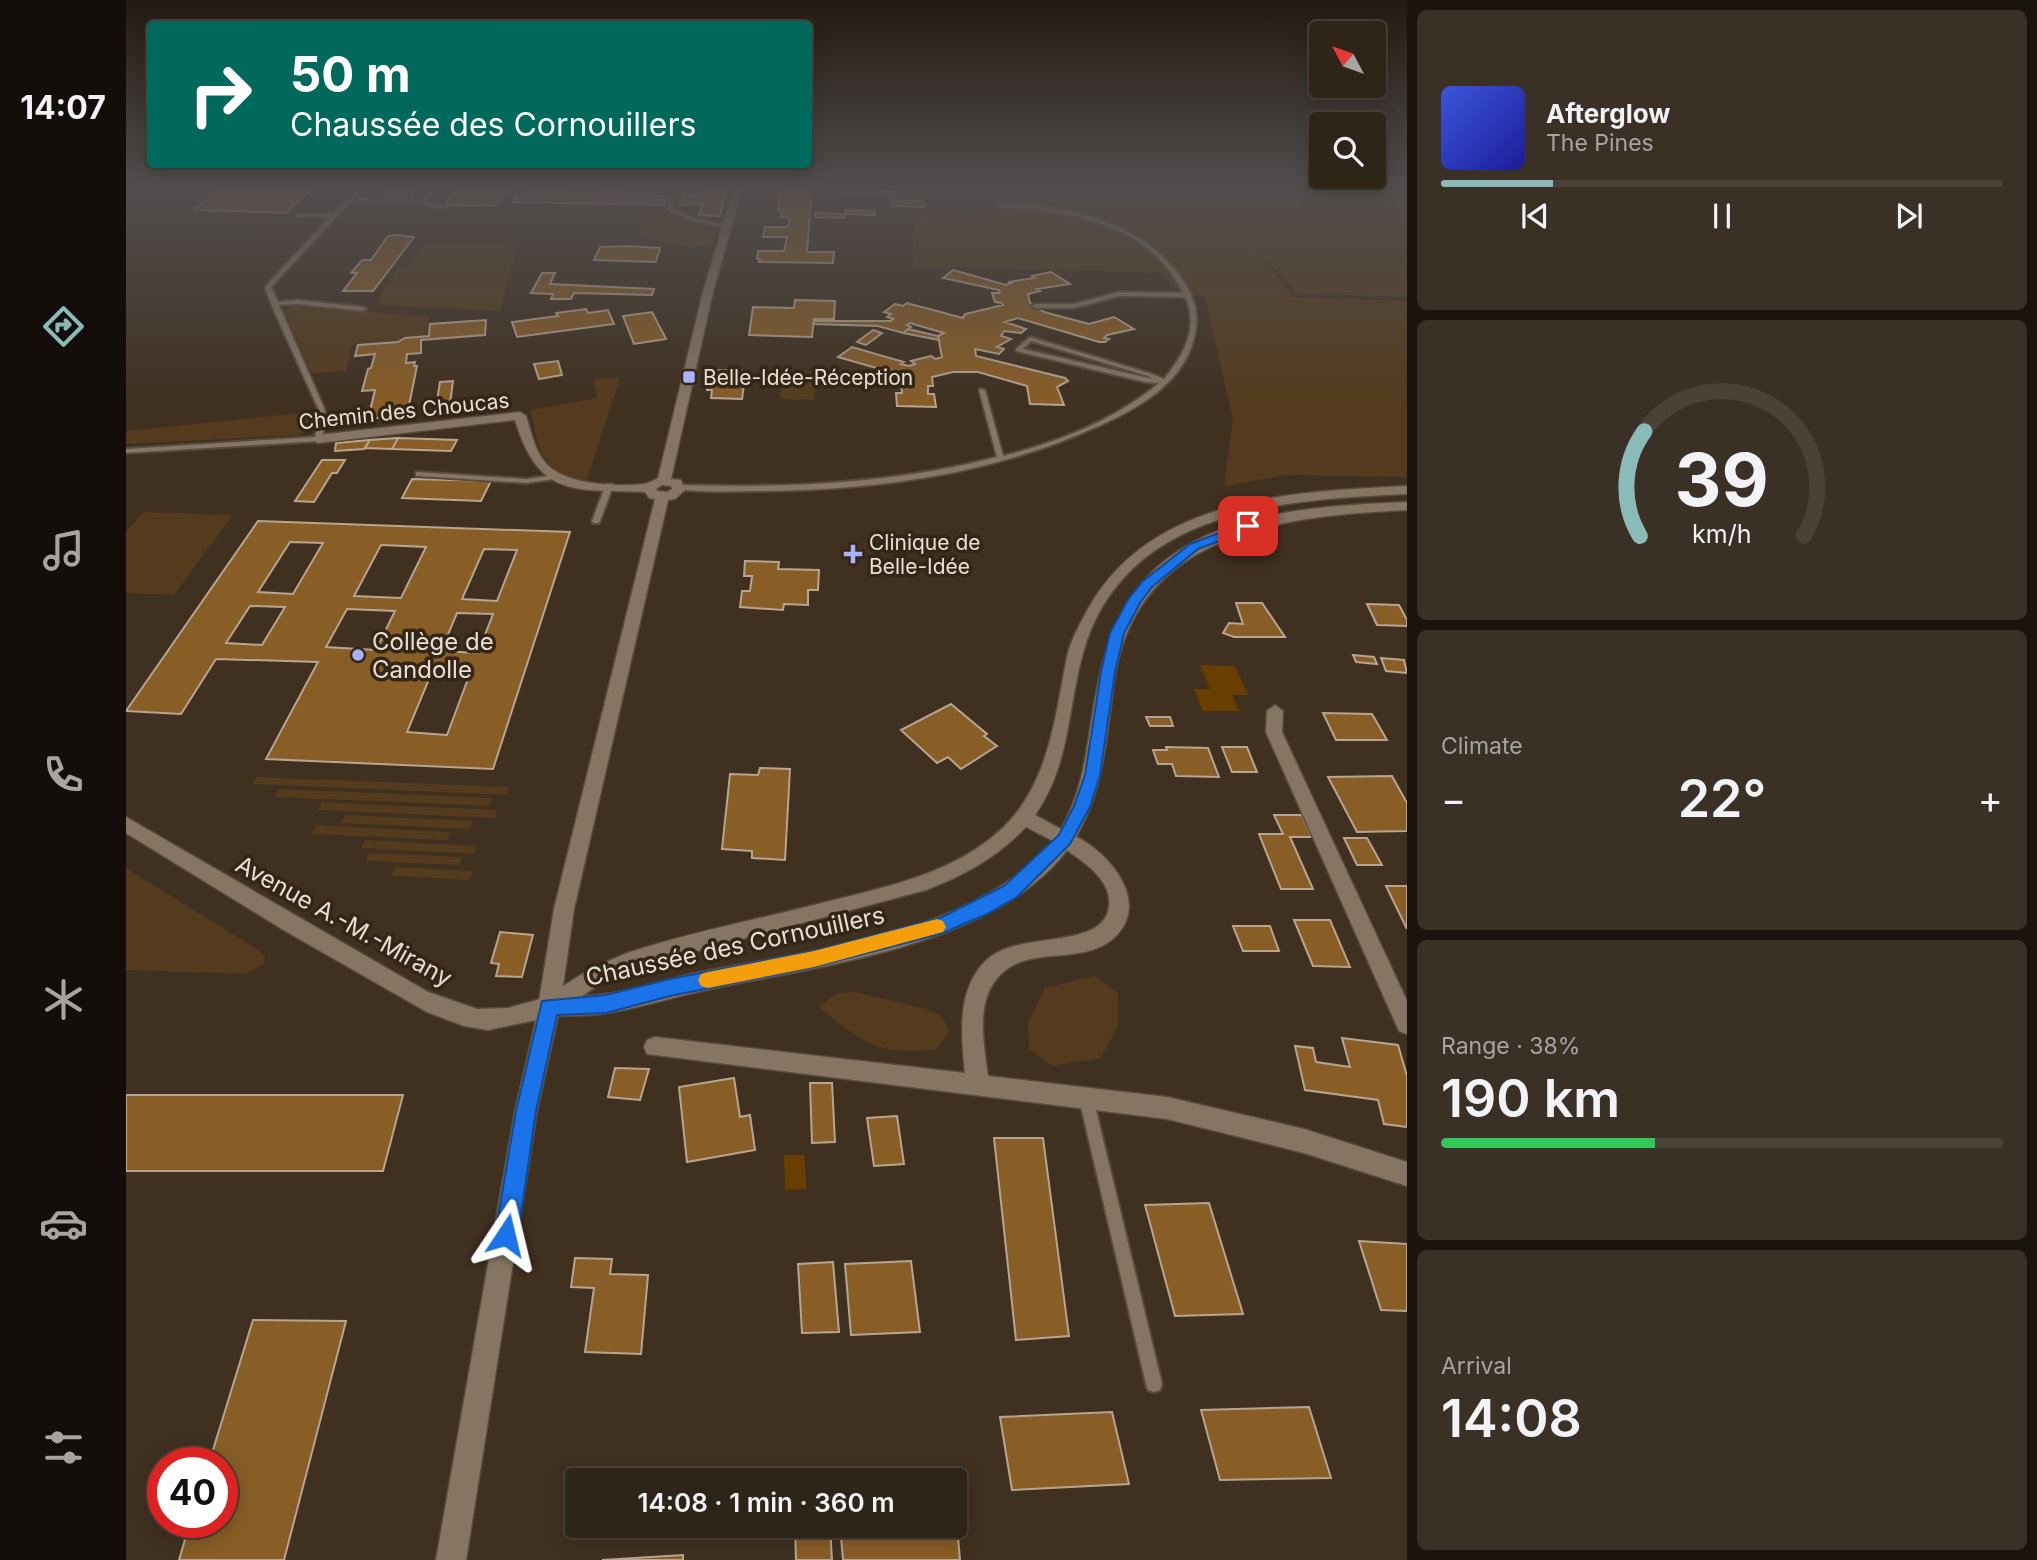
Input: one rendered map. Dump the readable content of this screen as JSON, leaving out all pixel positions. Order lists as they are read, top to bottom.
{
  "streets": {
    "street": ["Chemin des Choucas", "Avenue A.-M.-Mirany", "Chaussée des Cornouillers"]
  },
  "crossings": [
    ["Avenue A.-M.-Mirany", "Chaussée des Cornouillers"]
  ],
  "places": {
    "transit": ["Belle-Idée-Réception"],
    "health": ["Clinique de Belle-Idée"],
    "other": ["Collège de Candolle"]
  },
  "north": "top left",
  "page": {
    "tabs": "14:07",
    "turn": ["50 m", "Chaussée des Cornouillers"],
    "song": ["Afterglow", "The Pines"],
    "tile": [
      "Climate",
      ["Range · 38%", "190 km"],
      ["Arrival", "14:08"]
    ],
    "heat": ["−", "22°", "+"],
    "limit": "40",
    "trip": "14:08 · 1 min · 360 m",
    "gauge": ["39", "km/h"]
  }
}
